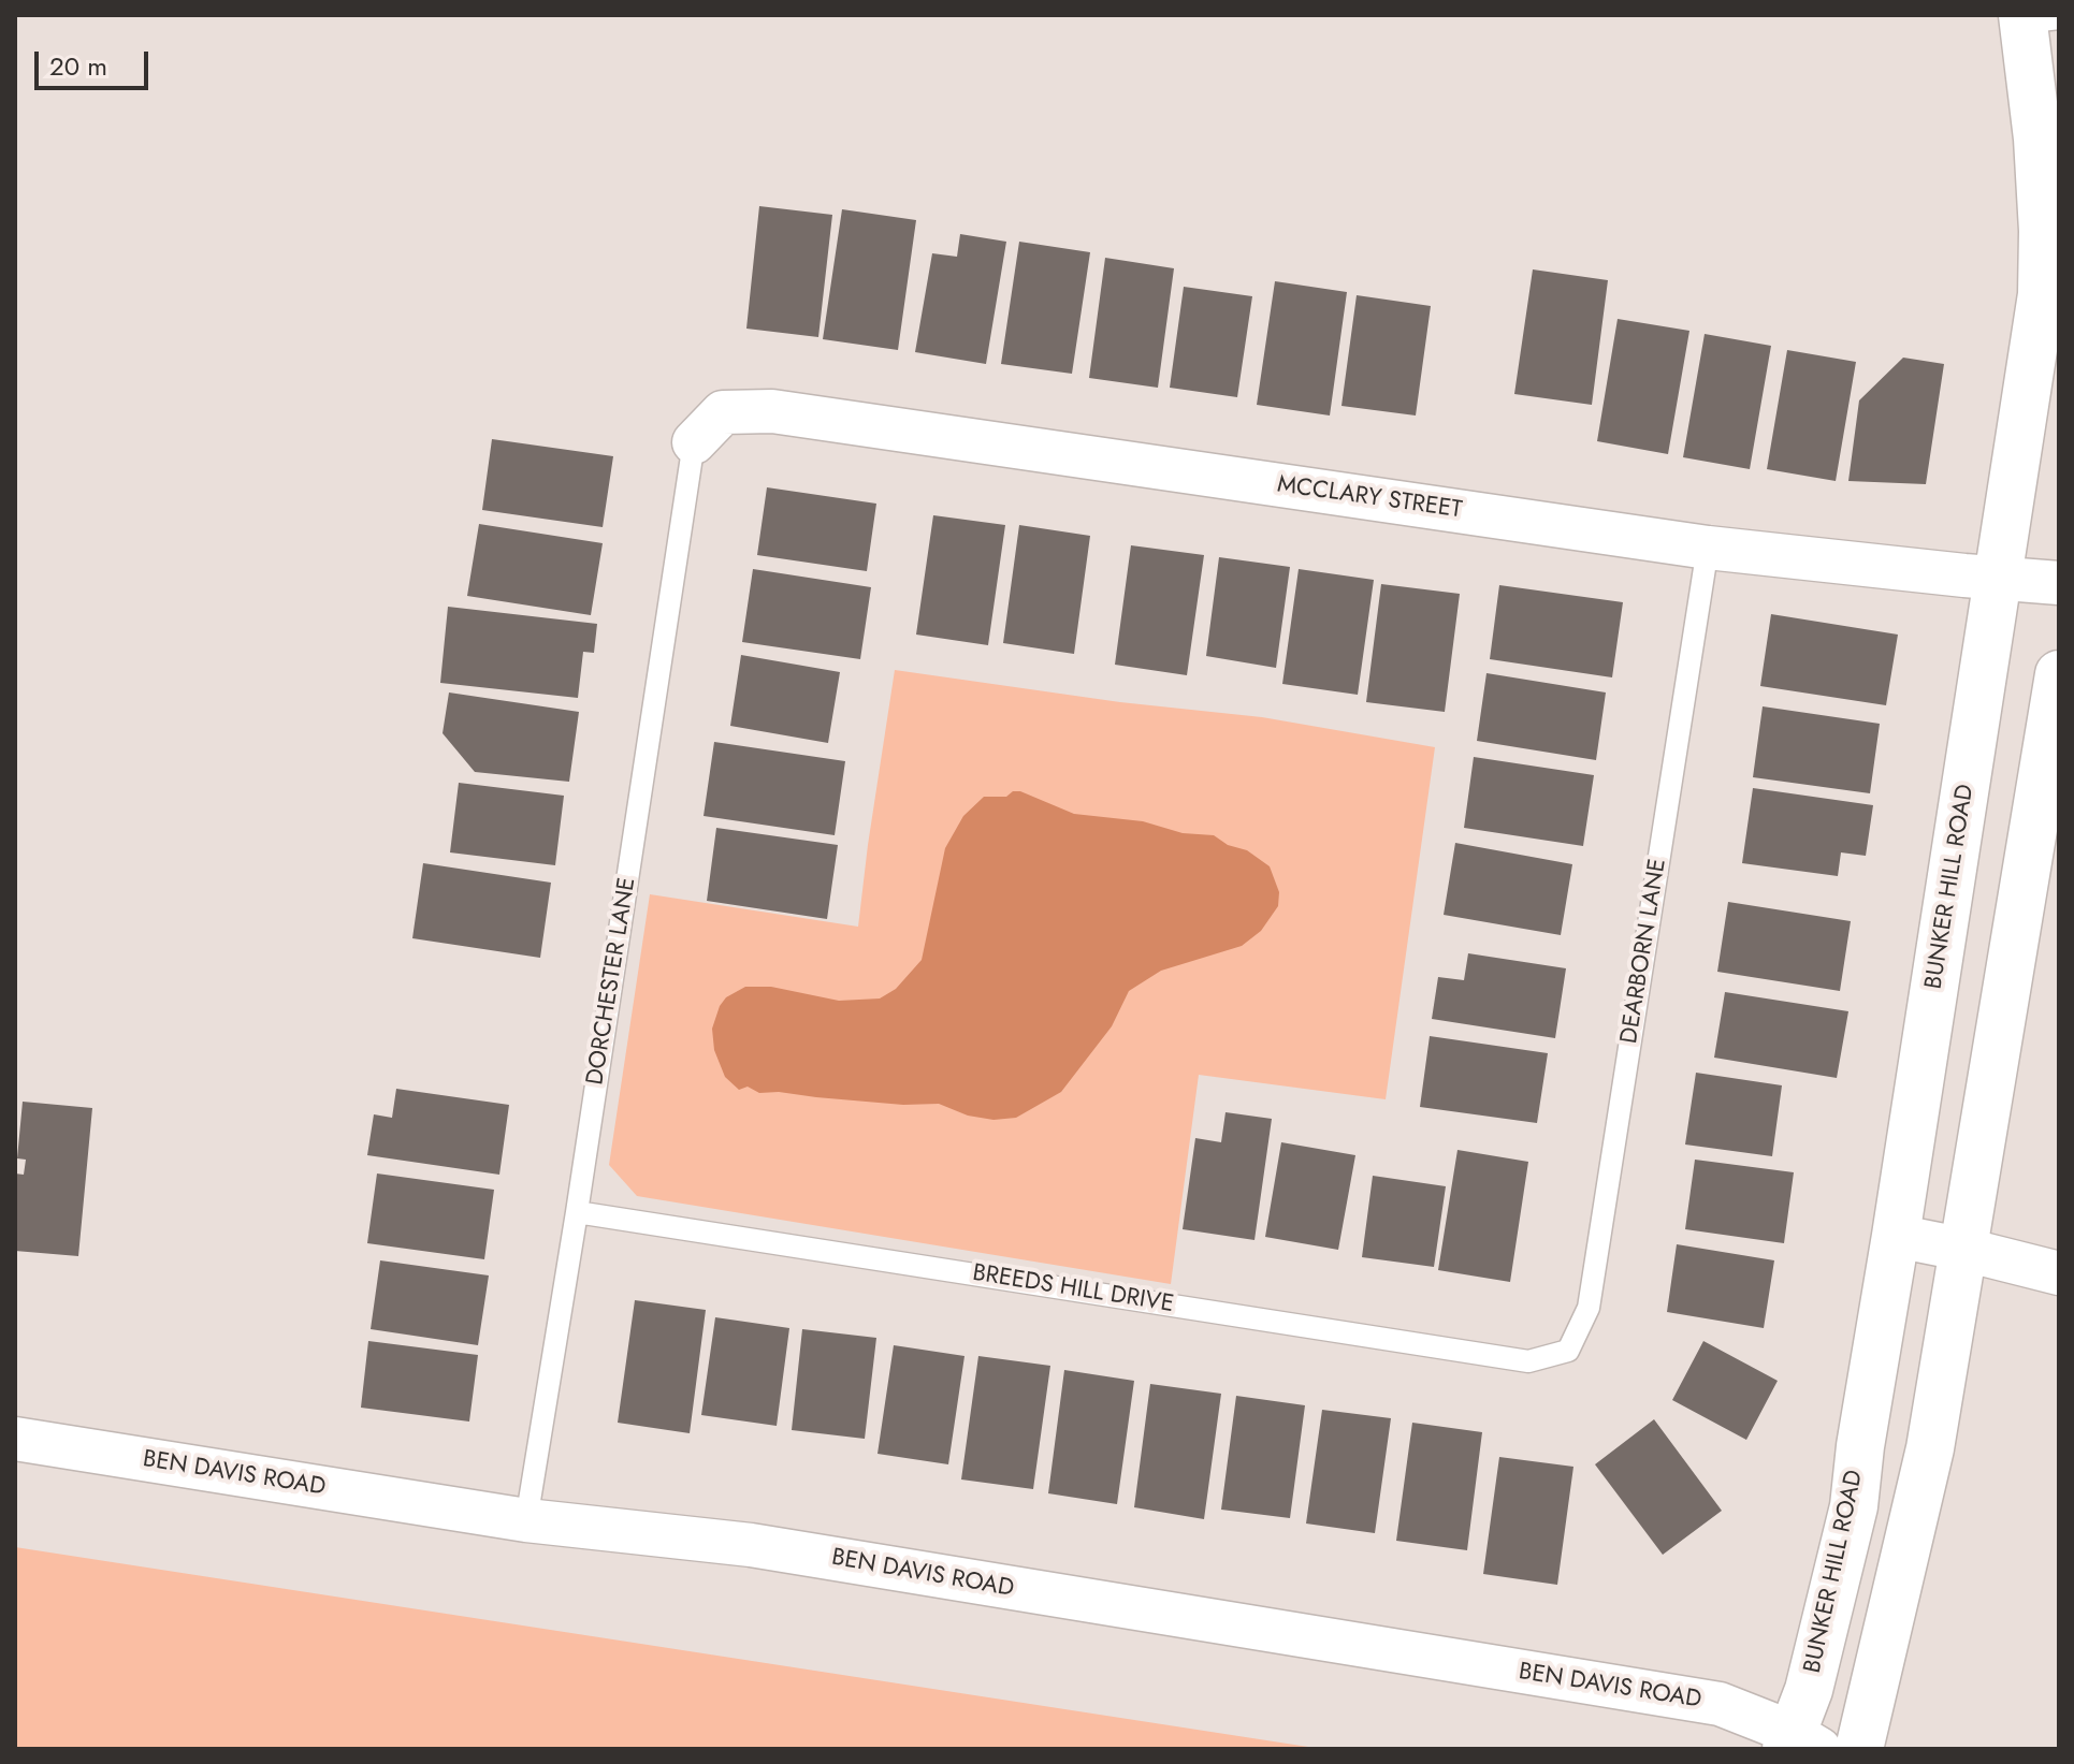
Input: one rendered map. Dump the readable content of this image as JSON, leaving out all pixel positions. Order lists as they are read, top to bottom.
{
  "streets": {
    "main road": ["BUNKER HILL ROAD"],
    "street": ["MCCLARY STREET", "BEN DAVIS ROAD"],
    "lane": ["DEARBORN LANE", "DORCHESTER LANE", "BREEDS HILL DRIVE"]
  },
  "crossings": [
    ["MCCLARY STREET", "BUNKER HILL ROAD"],
    ["MCCLARY STREET", "DEARBORN LANE"],
    ["MCCLARY STREET", "DORCHESTER LANE"],
    ["BUNKER HILL ROAD", "BEN DAVIS ROAD"],
    ["DEARBORN LANE", "BREEDS HILL DRIVE"],
    ["DORCHESTER LANE", "BREEDS HILL DRIVE"],
    ["DORCHESTER LANE", "BEN DAVIS ROAD"]
  ],
  "scale_bar": "20 m"
}
